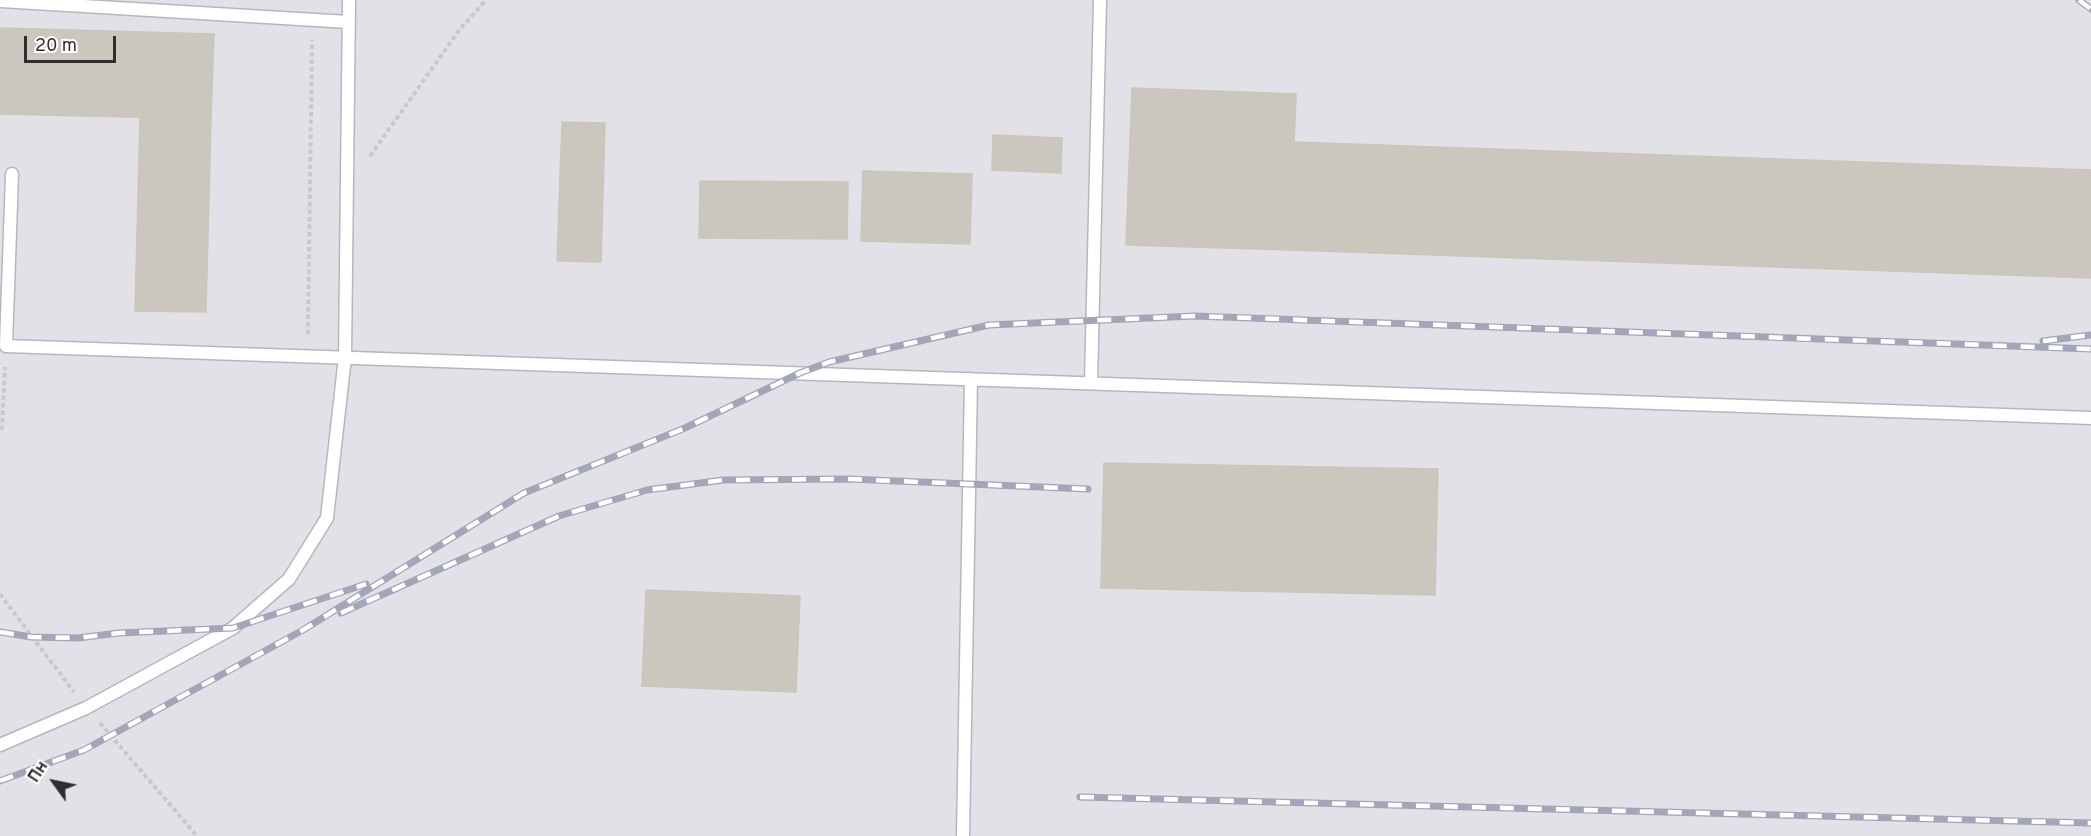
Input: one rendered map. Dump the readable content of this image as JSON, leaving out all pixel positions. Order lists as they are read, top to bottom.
{
  "scale_bar": "20 m",
  "north": "top left"
}
